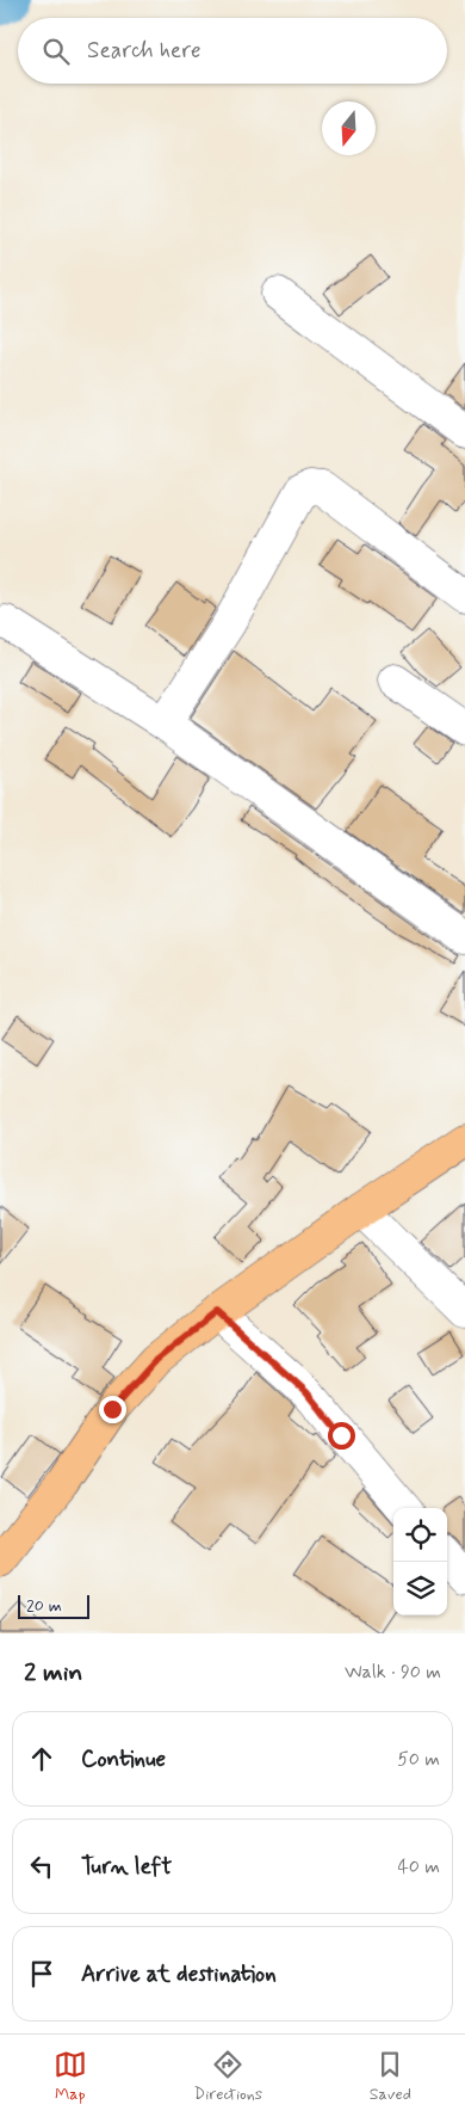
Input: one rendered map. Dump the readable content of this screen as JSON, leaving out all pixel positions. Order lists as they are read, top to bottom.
{
  "scale_bar": "20 m",
  "north": "bottom",
  "page": {
    "search": "Search here",
    "scale": "20 m",
    "heading": ["2 min", "Walk · 90 m"],
    "list": [
      ["Continue", "50 m"],
      ["Turn left", "40 m"],
      "Arrive at destination"
    ],
    "nav": ["Map", "Directions", "Saved"]
  }
}
